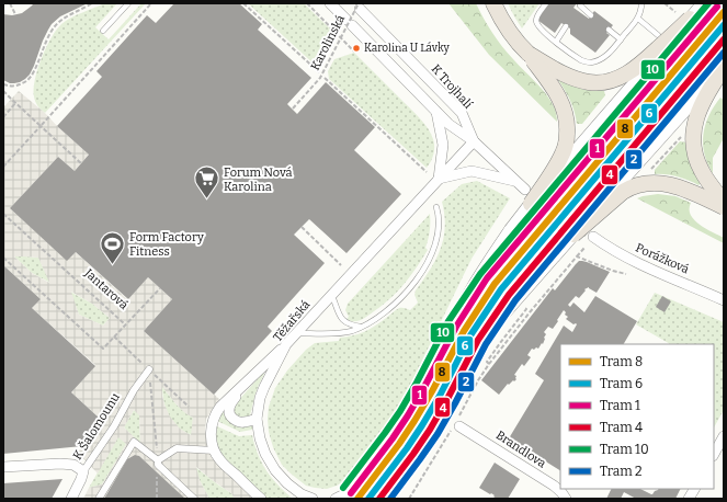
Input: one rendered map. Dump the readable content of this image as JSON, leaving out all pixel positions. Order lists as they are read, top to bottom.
{
  "streets": {
    "street": [
      "K Trojhalí",
      "Porážková",
      "Těžařská",
      "K Šalomounu",
      "Brandlova"
    ],
    "path": ["Karolinská", "Jantarová"]
  },
  "crossings": [
    ["Karolinská", "K Trojhalí"],
    ["K Trojhalí", "Těžařská"]
  ],
  "places": {
    "other": ["Karolina U Lávky"],
    "supermarket": ["Forum Nová Karolina"],
    "sports": ["Form Factory Fitness"]
  },
  "lines": [
    "tram line 10",
    "tram line 1",
    "tram line 8",
    "tram line 6",
    "tram line 4",
    "tram line 2"
  ],
  "legend": [
    "Tram 8",
    "Tram 6",
    "Tram 1",
    "Tram 4",
    "Tram 10",
    "Tram 2"
  ]
}
